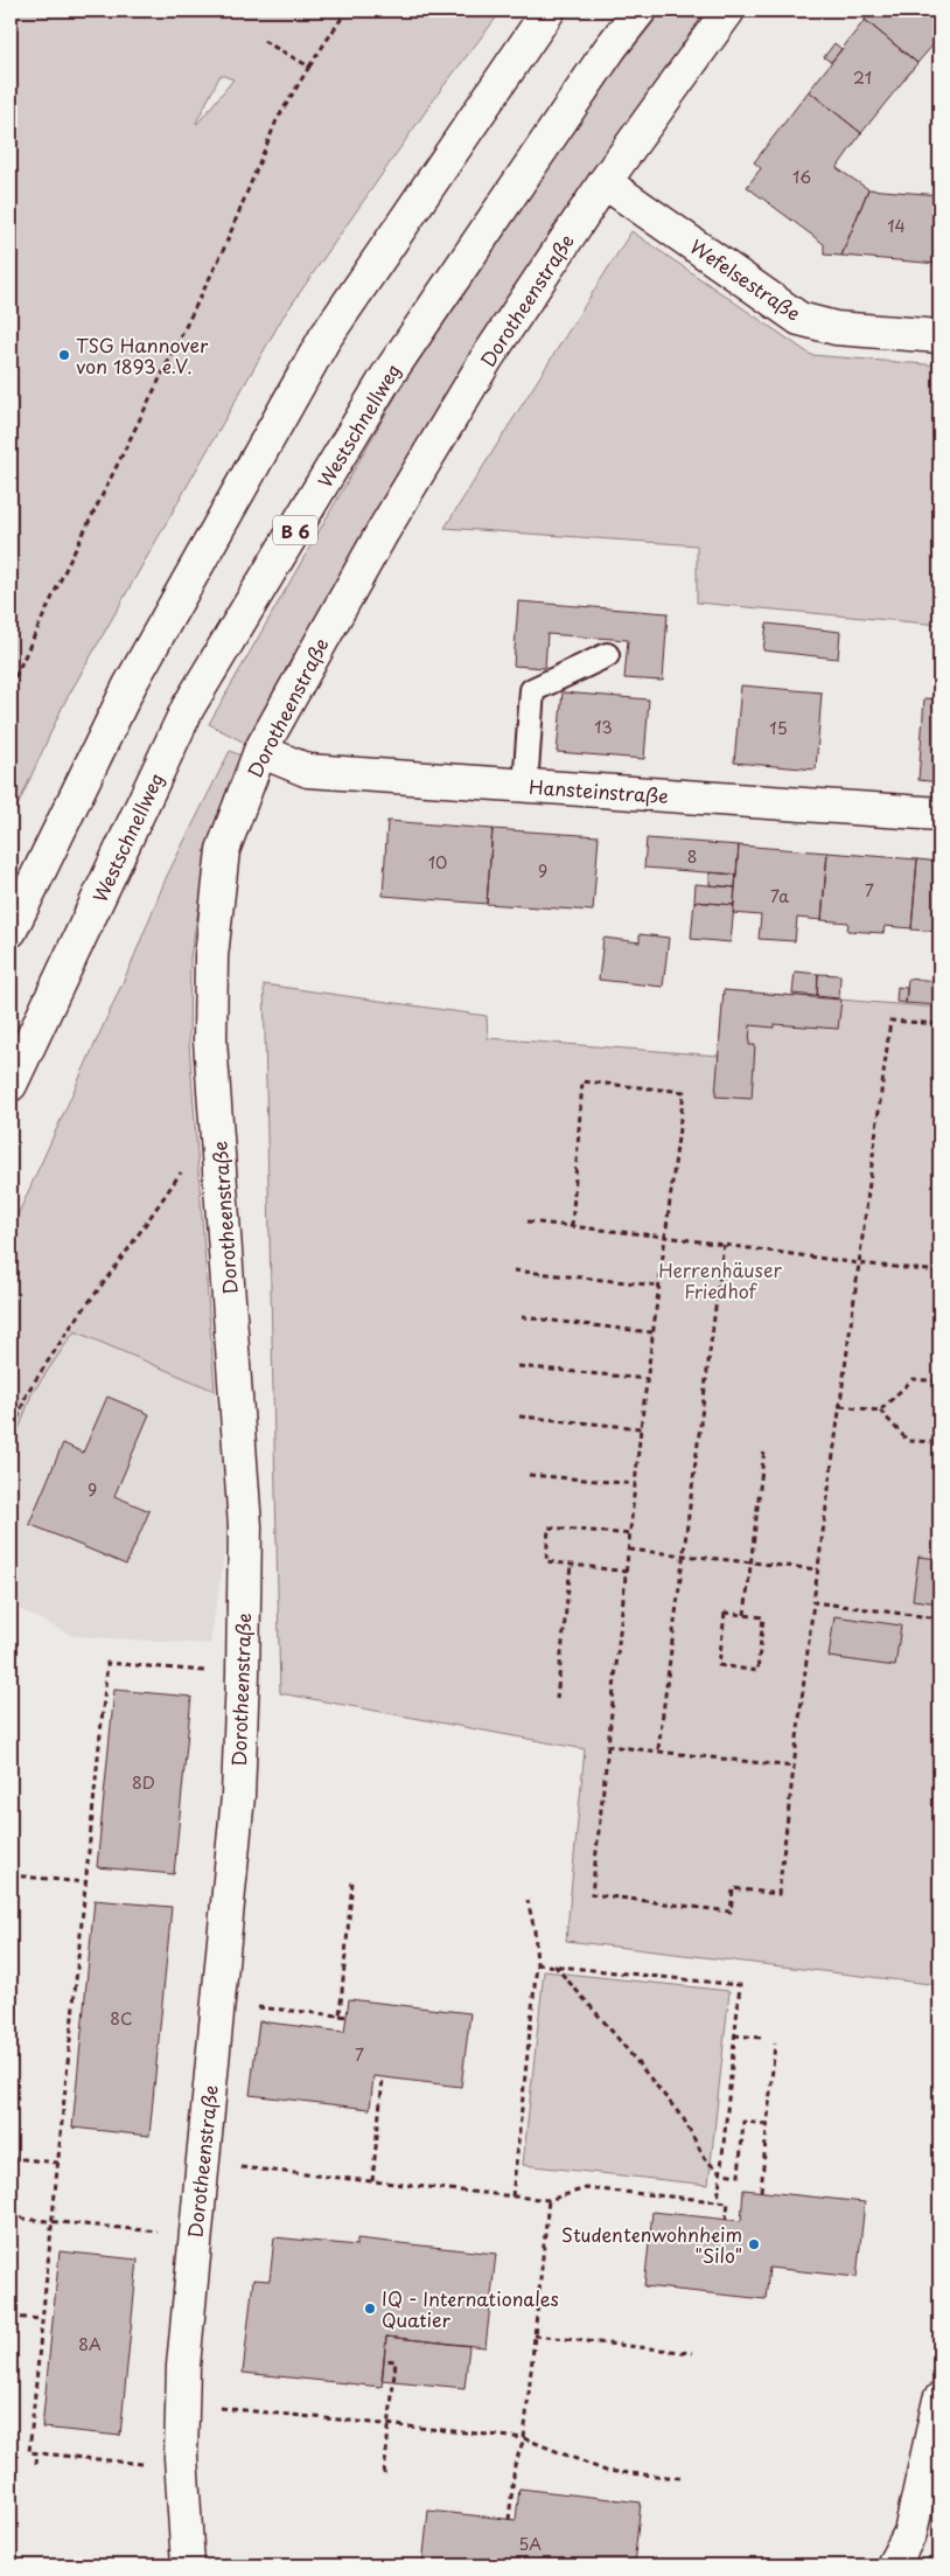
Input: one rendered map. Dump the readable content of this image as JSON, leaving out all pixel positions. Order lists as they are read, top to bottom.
{
  "streets": {
    "main road": [
      "Wefelsestraße",
      "Dorotheenstraße",
      "Westschnellweg",
      "B 6",
      "Hansteinstraße"
    ]
  },
  "crossings": [
    ["Wefelsestraße", "Dorotheenstraße"],
    ["Dorotheenstraße", "Hansteinstraße"]
  ],
  "parks": ["Herrenhäuser Friedhof"],
  "places": ["TSG Hannover von 1893 e.V.", "Studentenwohnheim \"Silo\"", "IQ - Internationales Quatier"],
  "house_numbers": [
    "21",
    "16",
    "14",
    "13",
    "15",
    "8",
    "10",
    "9",
    "7",
    "7a",
    "9",
    "8D",
    "8C",
    "7",
    "8A",
    "5A"
  ]
}
